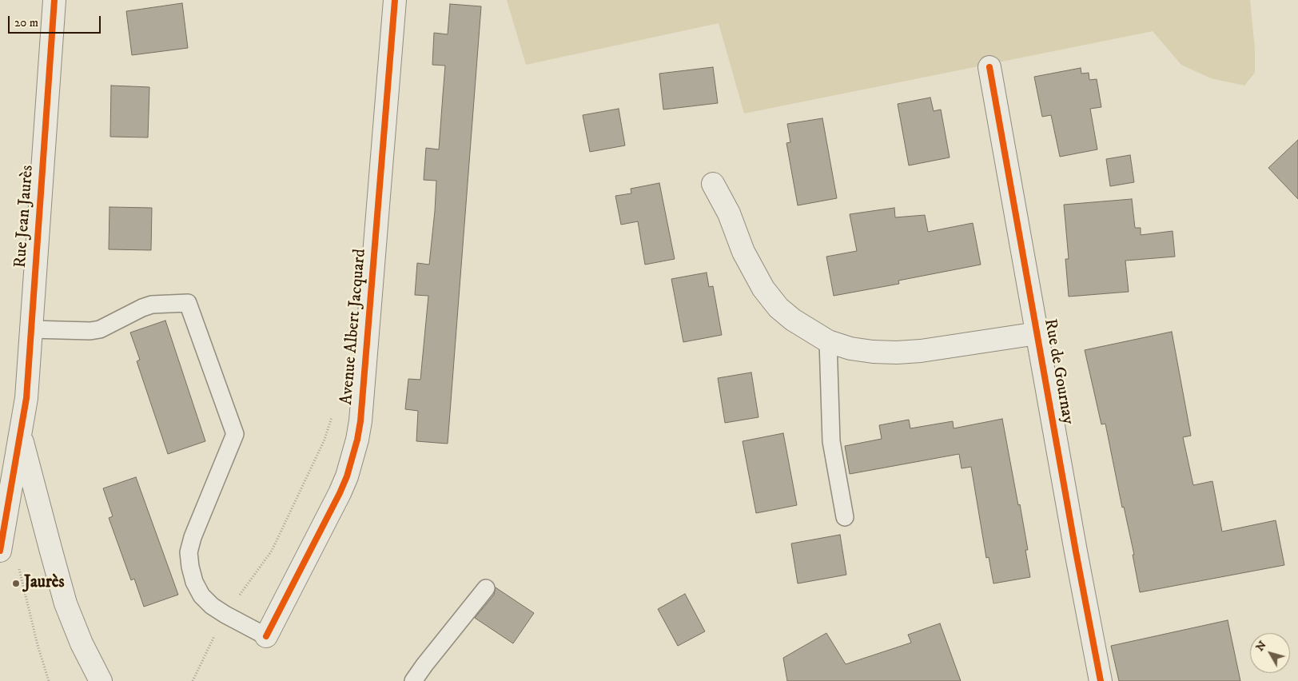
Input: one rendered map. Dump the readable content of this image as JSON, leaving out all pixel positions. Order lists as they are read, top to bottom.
{
  "streets": {
    "street": ["Rue Jean Jaurès", "Avenue Albert Jacquard", "Rue de Gournay"]
  },
  "places": ["Jaurès"],
  "scale_bar": "20 m",
  "north": "top left"
}
